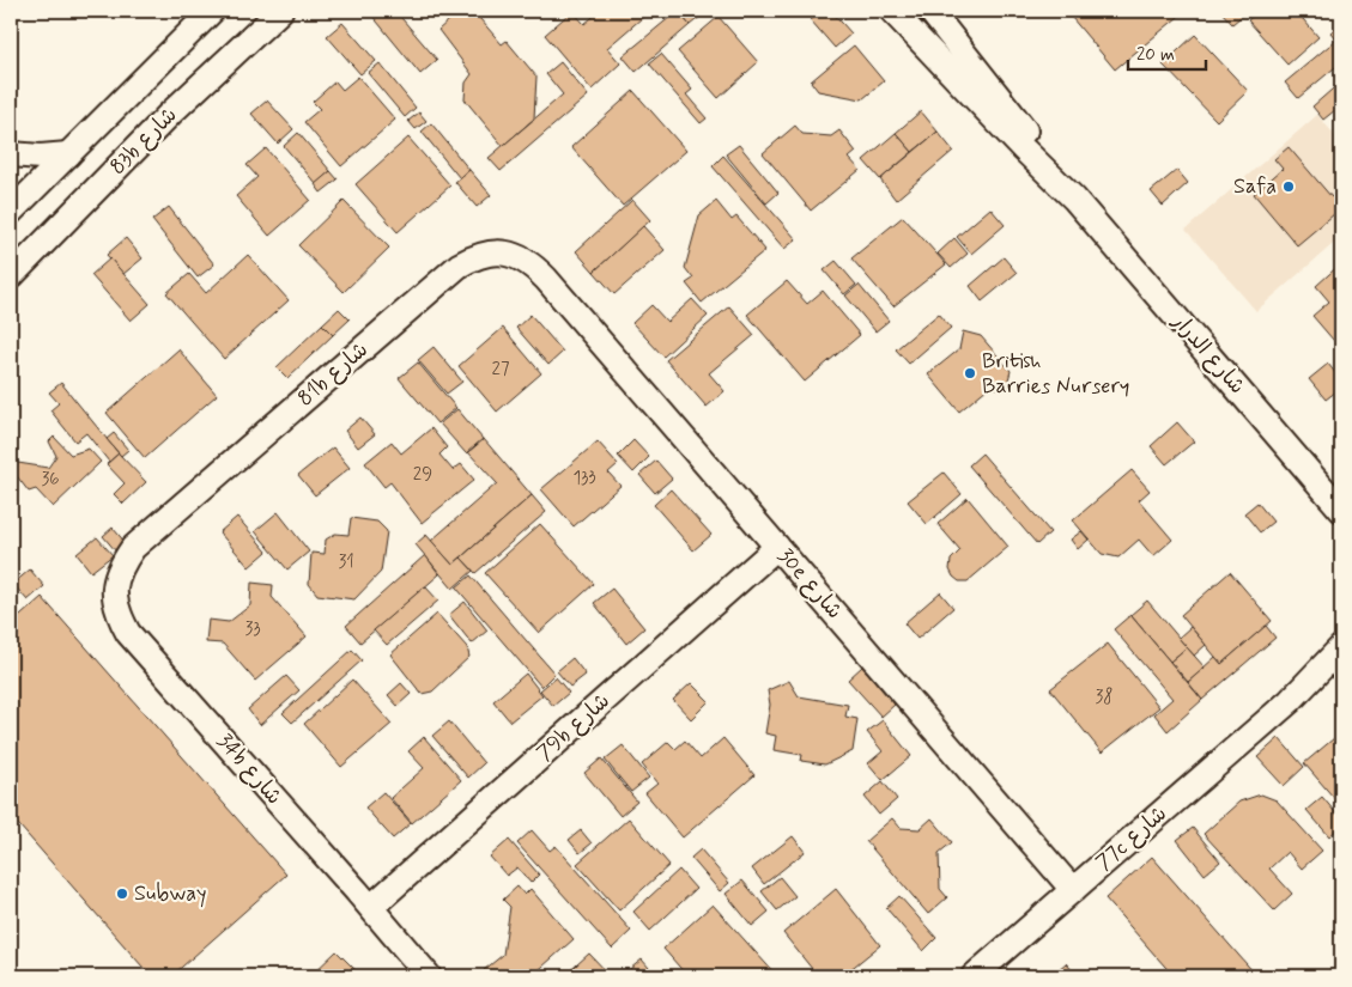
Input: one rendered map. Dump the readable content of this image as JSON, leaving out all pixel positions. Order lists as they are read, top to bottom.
{
  "streets": {
    "street": [
      "83b شارع",
      "شارع الدرار",
      "81b شارع",
      "30e شارع",
      "79b شارع",
      "34b شارع",
      "77c شارع"
    ]
  },
  "crossings": [
    ["81b شارع", "30e شارع"],
    ["81b شارع", "34b شارع"],
    ["30e شارع", "79b شارع"],
    ["30e شارع", "77c شارع"],
    ["79b شارع", "34b شارع"]
  ],
  "places": ["Safa", "British Barries Nursery", "Subway"],
  "house_numbers": [
    "27",
    "29",
    "133",
    "36",
    "31",
    "33",
    "38"
  ],
  "scale_bar": "20 m"
}
